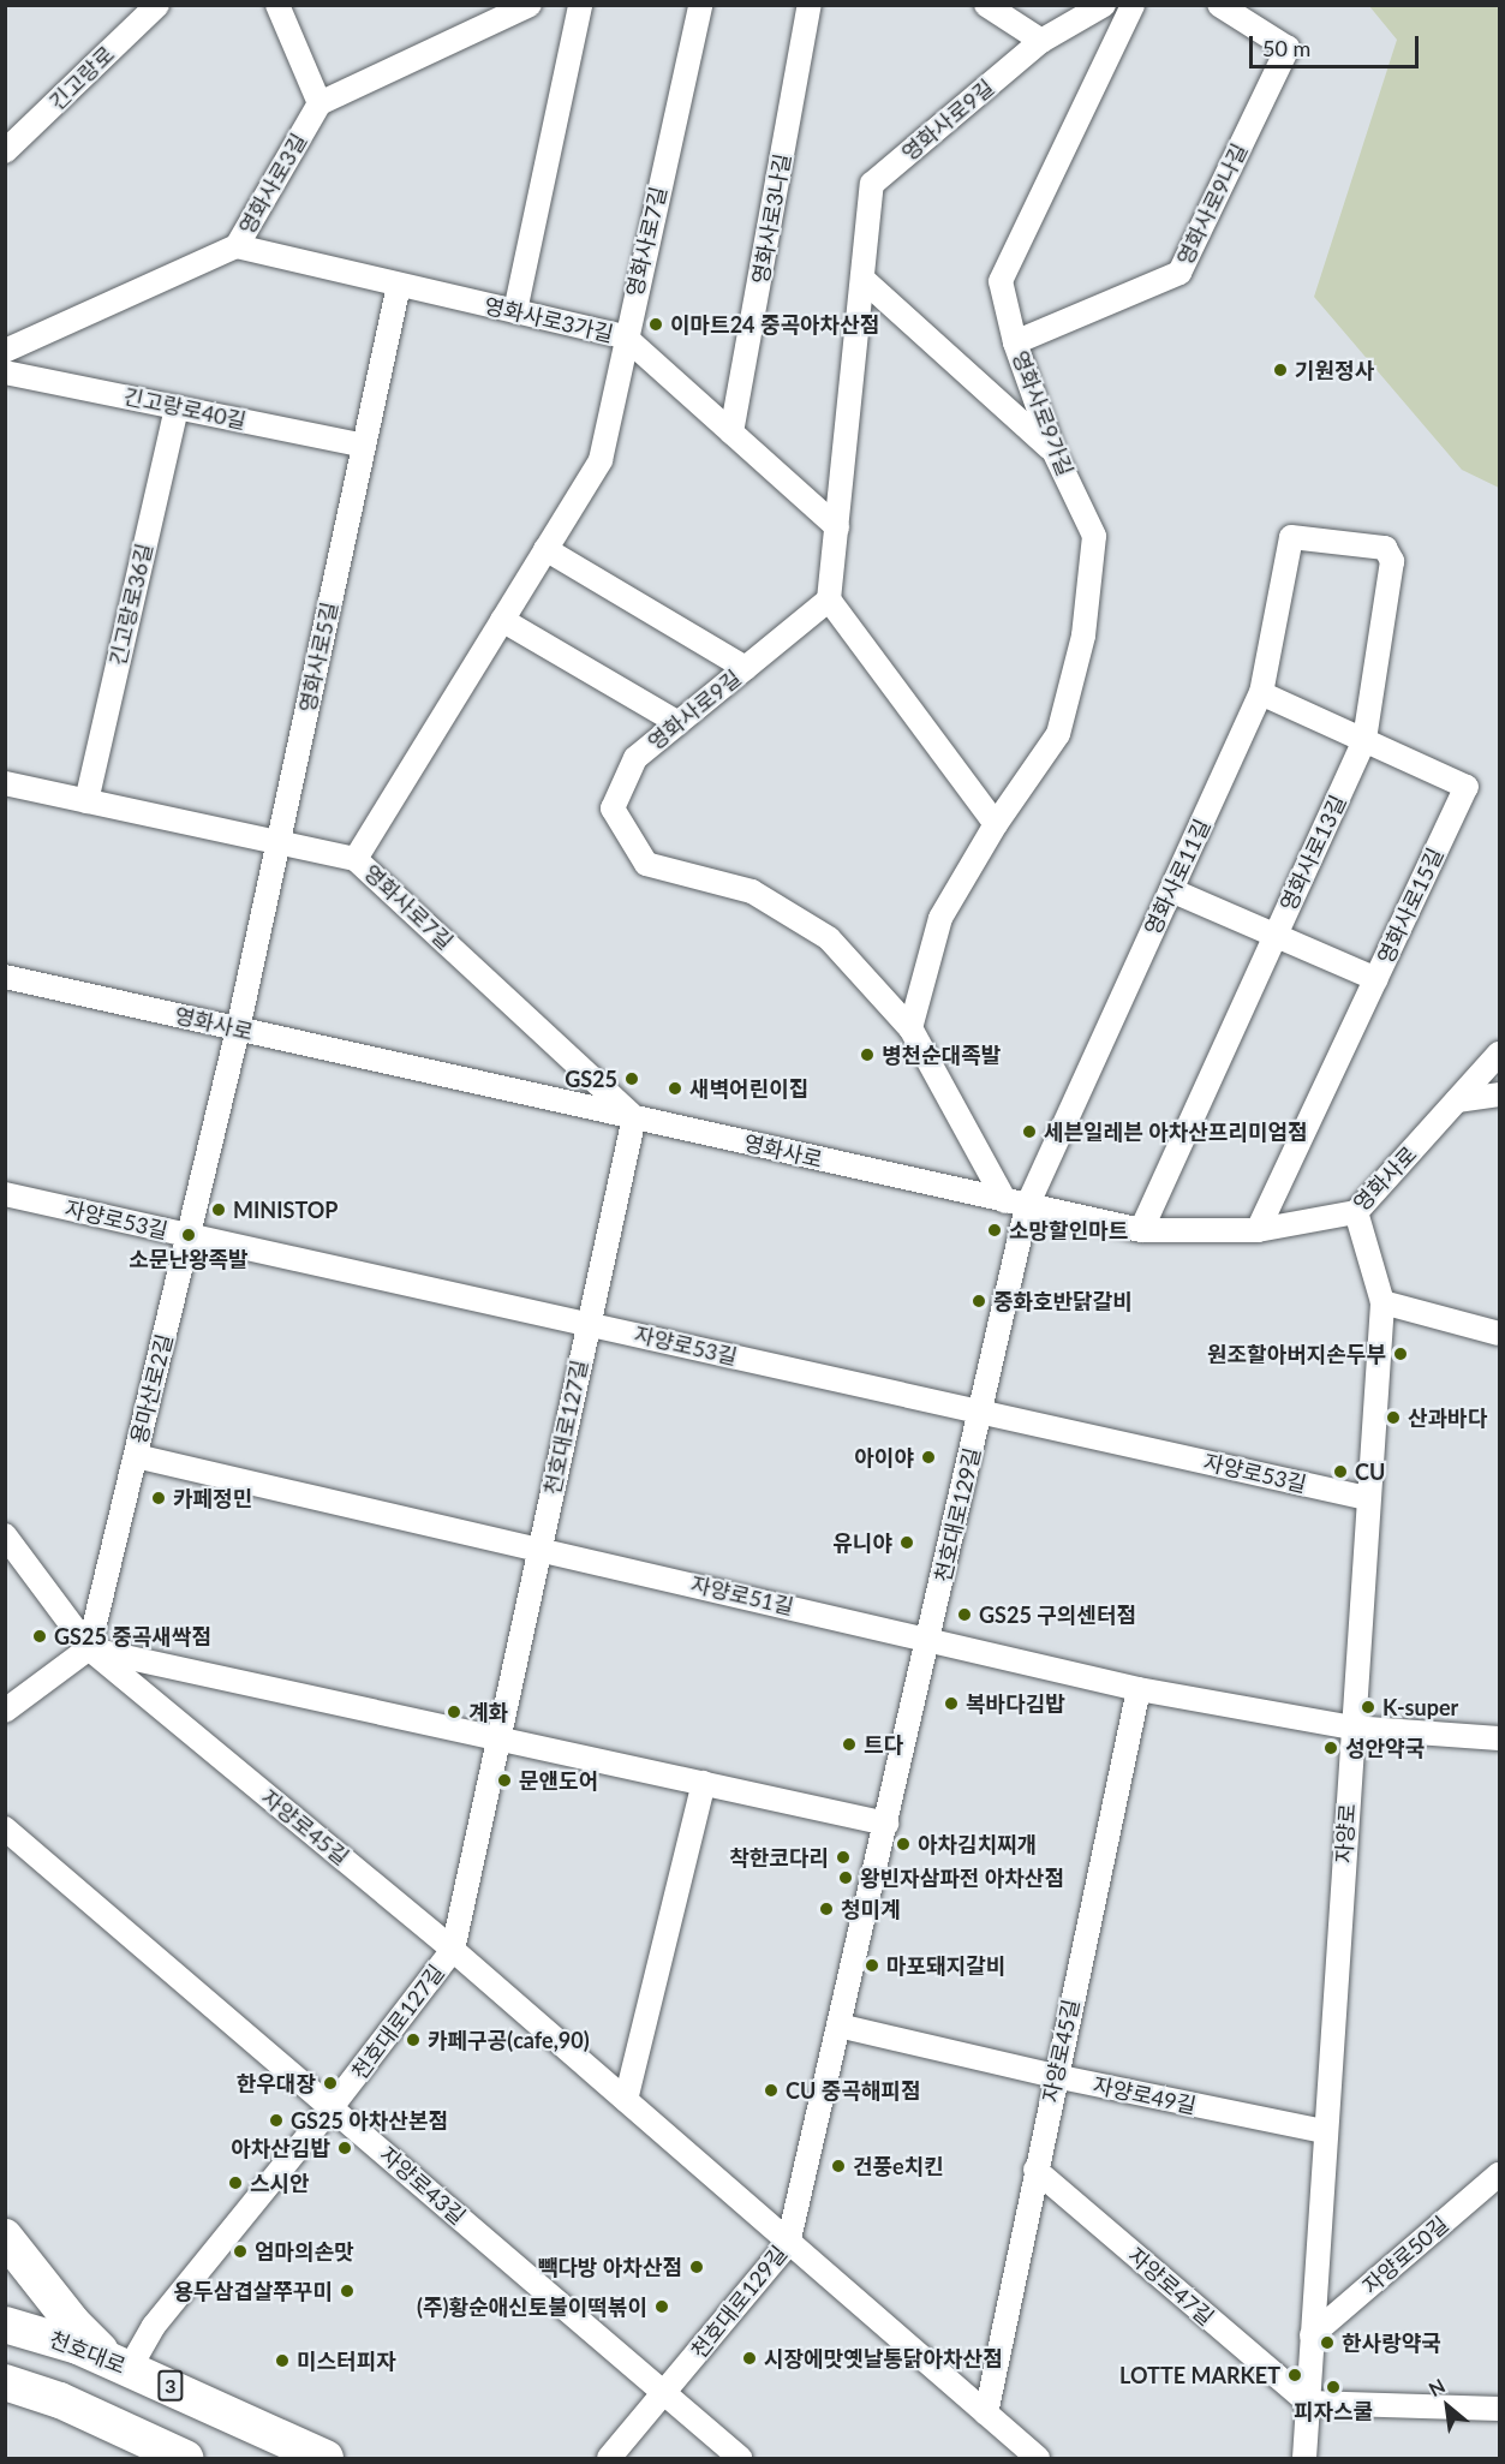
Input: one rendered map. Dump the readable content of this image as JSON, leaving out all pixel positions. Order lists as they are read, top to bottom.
{
  "streets": {
    "main road": ["천호대로", "3"],
    "street": [
      "긴고랑로",
      "영화사로9길",
      "영화사로3길",
      "영화사로9나길",
      "영화사로3나길",
      "영화사로7길",
      "영화사로3가길",
      "긴고랑로40길",
      "영화사로9가길",
      "긴고랑로36길",
      "영화사로5길",
      "영화사로13길",
      "영화사로11길",
      "영화사로15길",
      "영화사로",
      "자양로53길",
      "용마산로2길",
      "천호대로127길",
      "천호대로129길",
      "자양로51길",
      "자양로45길",
      "자양로",
      "자양로49길",
      "자양로43길",
      "자양로50길",
      "자양로47길"
    ]
  },
  "crossings": [
    ["영화사로9길", "영화사로3가길"],
    ["영화사로9길", "영화사로9가길"],
    ["영화사로9길", "영화사로11길"],
    ["영화사로9길", "영화사로"],
    ["영화사로9길", "천호대로129길"],
    ["영화사로3길", "영화사로3가길"],
    ["영화사로9나길", "영화사로9가길"],
    ["영화사로3나길", "영화사로3가길"],
    ["영화사로7길", "영화사로3가길"],
    ["영화사로7길", "영화사로"],
    ["영화사로7길", "천호대로127길"],
    ["영화사로3가길", "영화사로5길"],
    ["긴고랑로40길", "긴고랑로36길"],
    ["긴고랑로40길", "영화사로5길"],
    ["영화사로5길", "영화사로"],
    ["영화사로5길", "용마산로2길"],
    ["영화사로13길", "영화사로11길"],
    ["영화사로13길", "영화사로15길"],
    ["영화사로13길", "영화사로"],
    ["영화사로11길", "영화사로15길"],
    ["영화사로11길", "영화사로"],
    ["영화사로11길", "천호대로129길"],
    ["영화사로15길", "영화사로"],
    ["영화사로", "용마산로2길"],
    ["영화사로", "천호대로127길"],
    ["영화사로", "천호대로129길"],
    ["영화사로", "자양로"],
    ["자양로53길", "용마산로2길"],
    ["자양로53길", "천호대로127길"],
    ["자양로53길", "천호대로129길"],
    ["자양로53길", "자양로"],
    ["용마산로2길", "자양로51길"],
    ["용마산로2길", "자양로45길"],
    ["천호대로127길", "자양로51길"],
    ["천호대로127길", "자양로45길"],
    ["천호대로127길", "자양로43길"],
    ["천호대로127길", "천호대로"],
    ["천호대로129길", "자양로51길"],
    ["천호대로129길", "자양로45길"],
    ["천호대로129길", "자양로49길"],
    ["천호대로129길", "자양로43길"],
    ["자양로51길", "자양로45길"],
    ["자양로51길", "자양로"],
    ["자양로45길", "자양로49길"],
    ["자양로45길", "자양로47길"],
    ["자양로", "자양로49길"],
    ["자양로", "자양로50길"],
    ["자양로", "자양로47길"]
  ],
  "places": [
    "이마트24 중곡아차산점",
    "기원정사",
    "병천순대족발",
    "GS25",
    "새벽어린이집",
    "세븐일레븐 아차산프리미엄점",
    "MINISTOP",
    "소망할인마트",
    "소문난왕족발",
    "중화호반닭갈비",
    "원조할아버지손두부",
    "산과바다",
    "아이야",
    "CU",
    "카페정민",
    "유니야",
    "GS25 구의센터점",
    "GS25 중곡새싹점",
    "복바다김밥",
    "K-super",
    "계화",
    "트다",
    "성안약국",
    "문앤도어",
    "아차김치찌개",
    "착한코다리",
    "왕빈자삼파전 아차산점",
    "청미계",
    "마포돼지갈비",
    "카페구공(cafe,90)",
    "한우대장",
    "CU 중곡해피점",
    "GS25 아차산본점",
    "아차산김밥",
    "건풍e치킨",
    "스시안",
    "엄마의손맛",
    "빽다방 아차산점",
    "용두삼겹살쭈꾸미",
    "(주)황순애신토불이떡볶이",
    "한사랑약국",
    "시장에맛옛날통닭아차산점",
    "미스터피자",
    "LOTTE MARKET",
    "피자스쿨"
  ],
  "scale_bar": "50 m",
  "north": "top left"
}
